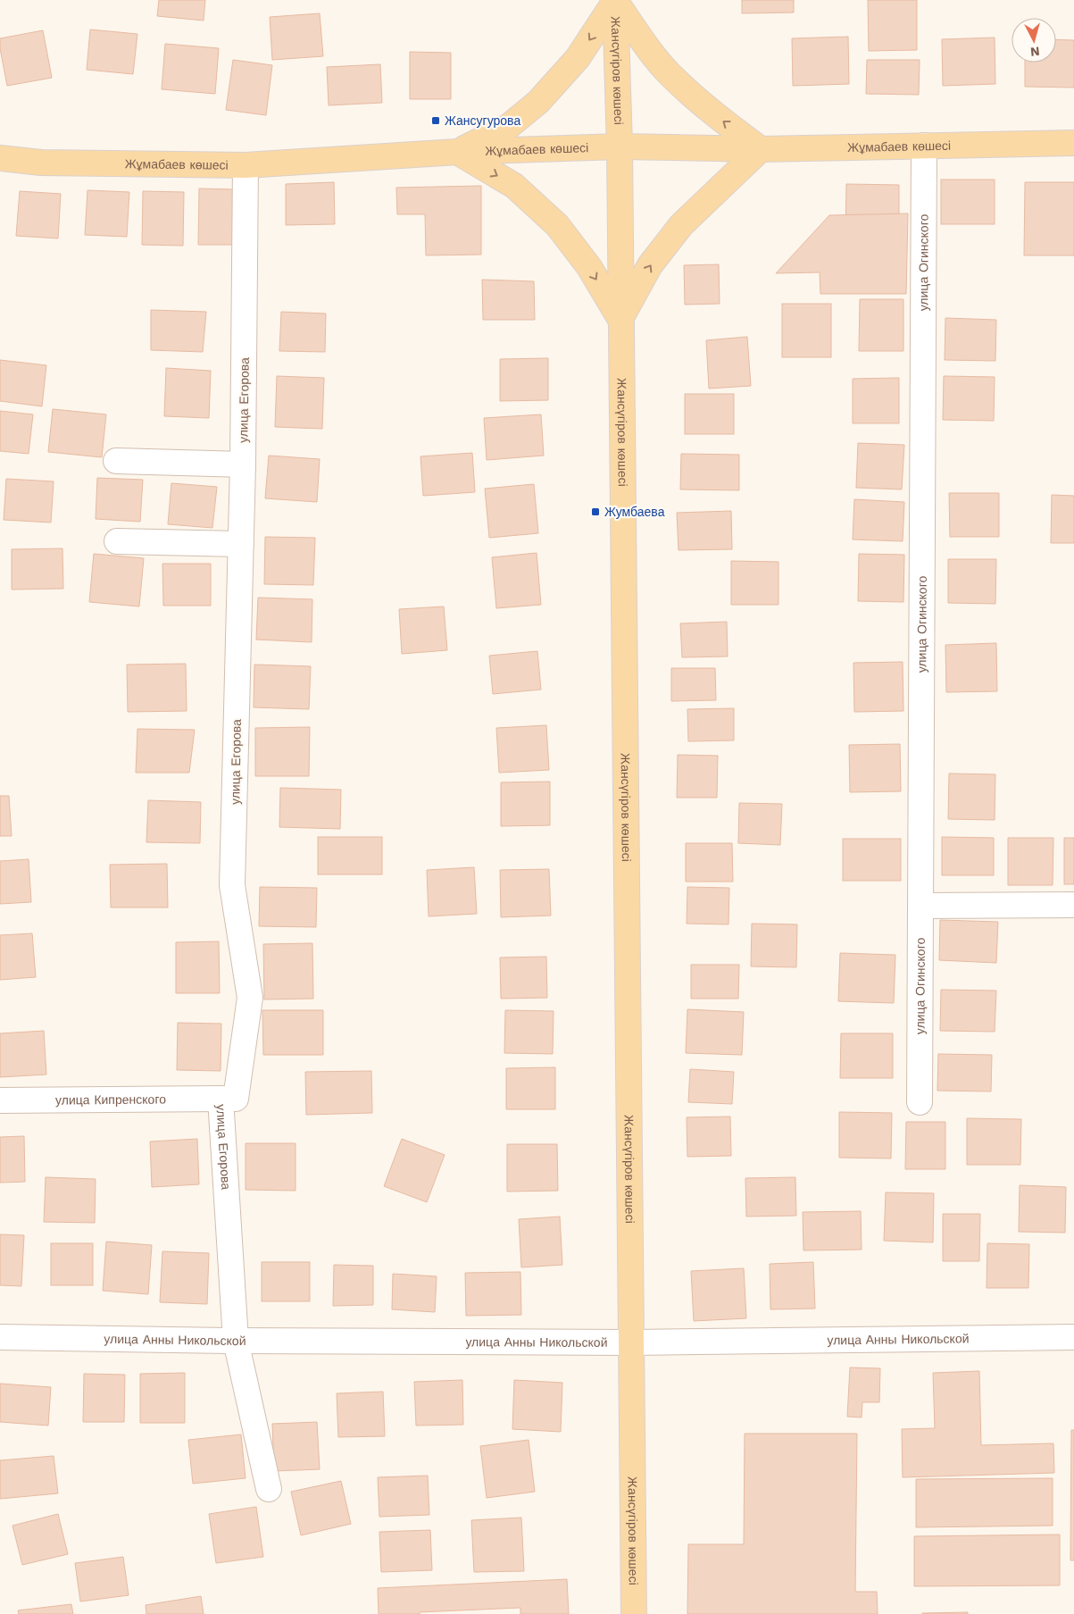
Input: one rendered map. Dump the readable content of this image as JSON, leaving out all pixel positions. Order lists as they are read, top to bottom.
{
  "streets": {
    "main road": ["Жансүгіров көшесі", "Жұмабаев көшесі"],
    "street": [
      "улица Огинского",
      "улица Егорова",
      "улица Кипренского",
      "улица Анны Никольской"
    ]
  },
  "crossings": [
    ["Жансүгіров көшесі", "Жұмабаев көшесі"],
    ["Жансүгіров көшесі", "улица Анны Никольской"],
    ["Жұмабаев көшесі", "улица Огинского"],
    ["Жұмабаев көшесі", "улица Егорова"],
    ["улица Егорова", "улица Кипренского"],
    ["улица Егорова", "улица Анны Никольской"]
  ],
  "places": {
    "transit": ["Жансугурова", "Жумбаева"]
  },
  "north": "bottom"
}
